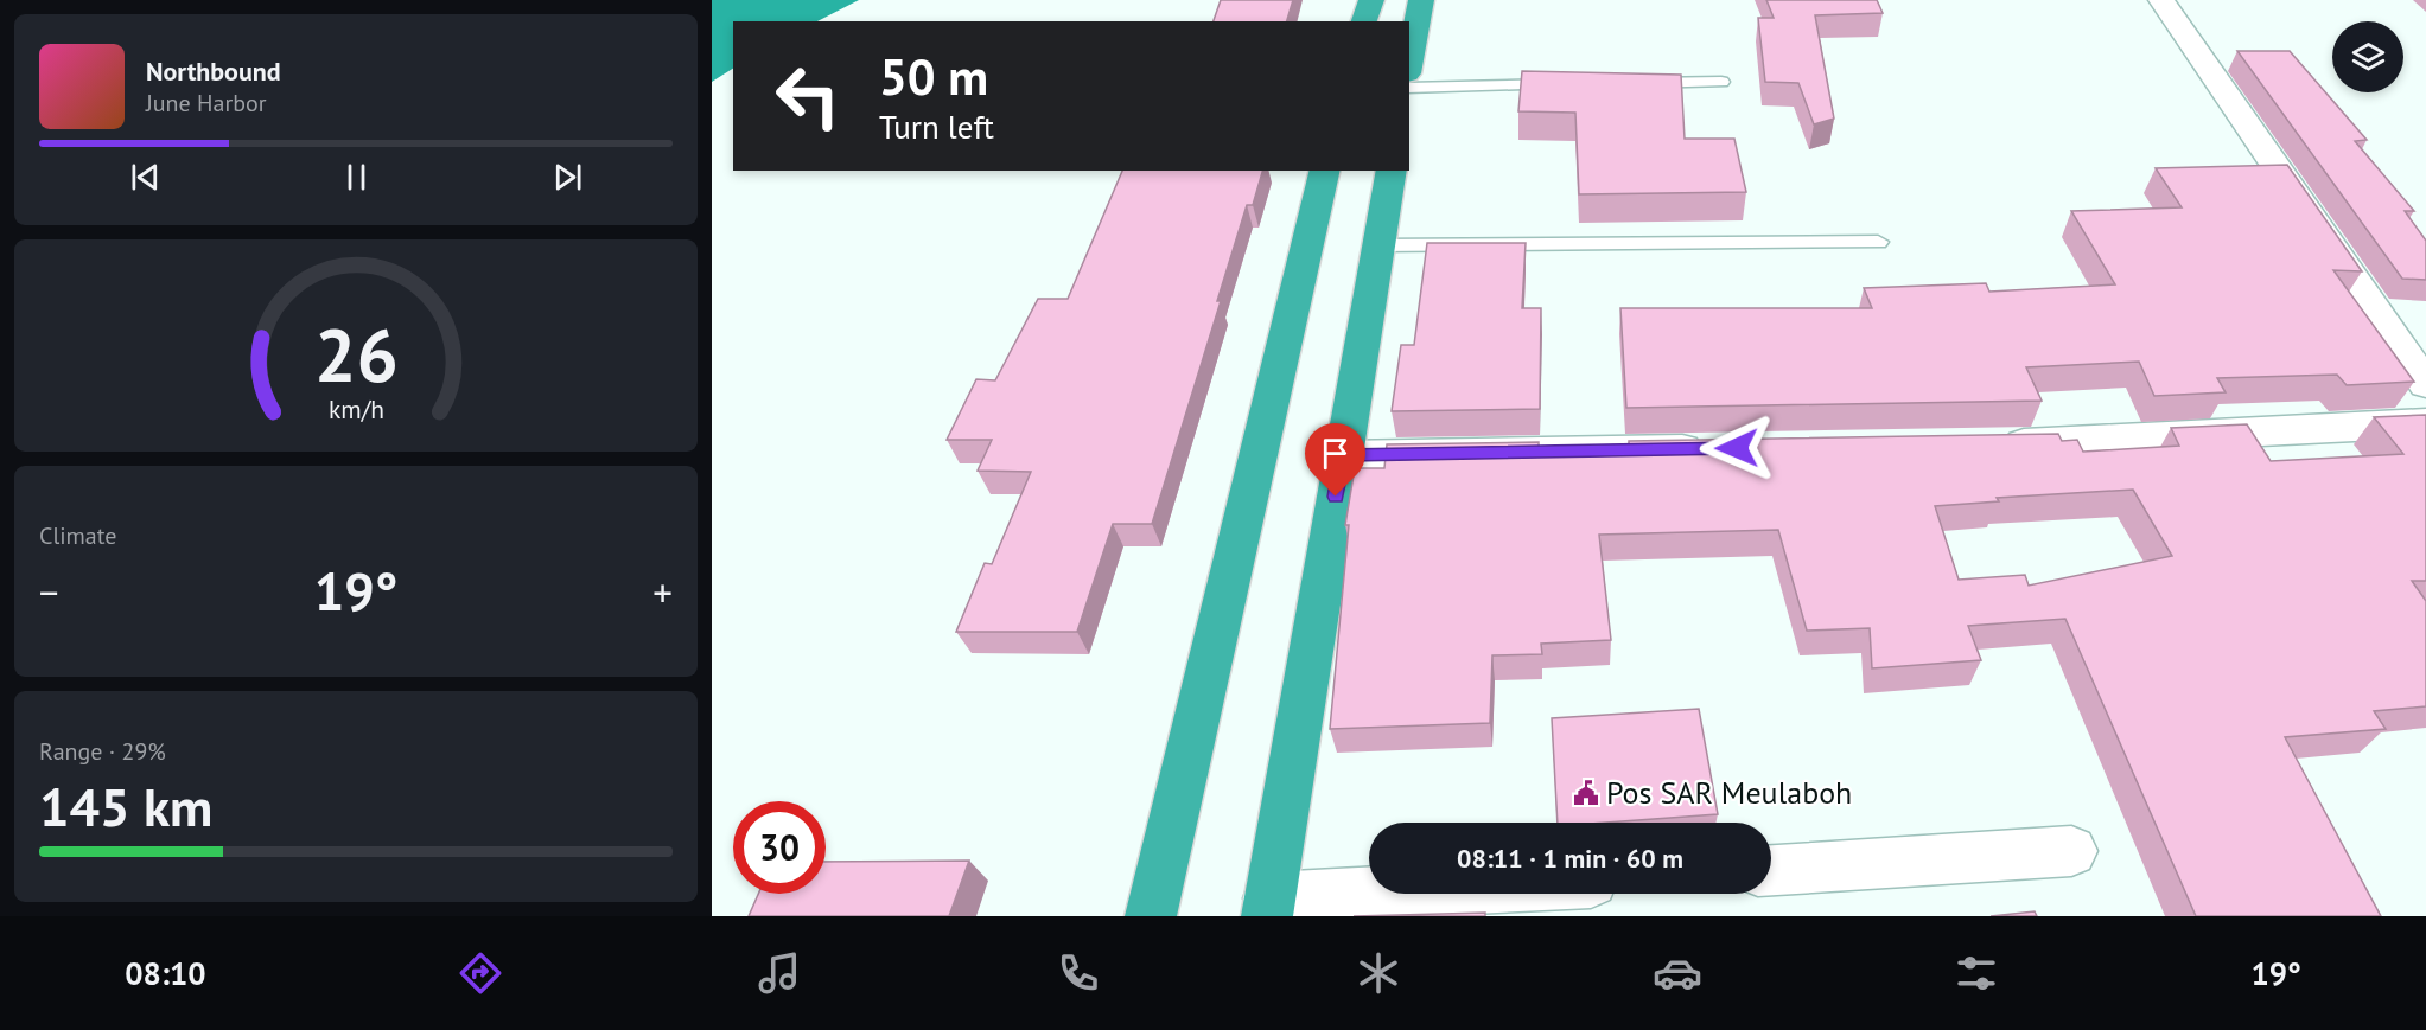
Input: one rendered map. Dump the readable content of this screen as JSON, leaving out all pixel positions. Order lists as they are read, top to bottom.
{
  "places": {
    "public building": ["Pos SAR Meulaboh"]
  },
  "page": {
    "turn": ["50 m", "Turn left"],
    "song": ["Northbound", "June Harbor"],
    "tile": [
      "Climate",
      ["Range · 29%", "145 km"]
    ],
    "heat": ["−", "19°", "+"],
    "limit": "30",
    "trip": "08:11 · 1 min · 60 m",
    "tabs": ["08:10", "19°"],
    "gauge": ["26", "km/h"]
  }
}
